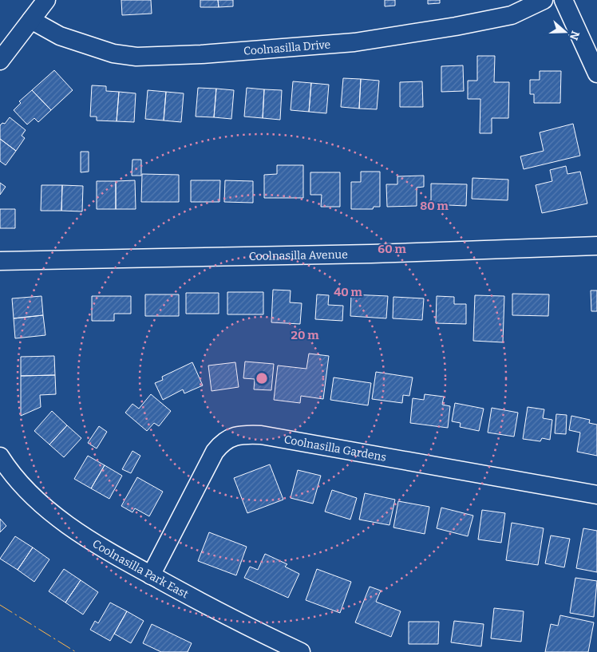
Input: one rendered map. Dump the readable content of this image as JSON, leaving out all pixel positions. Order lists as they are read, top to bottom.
{
  "streets": {
    "street": [
      "Coolnasilla Drive",
      "Coolnasilla Avenue",
      "Coolnasilla Gardens",
      "Coolnasilla Park East"
    ]
  },
  "crossings": [
    ["Coolnasilla Gardens", "Coolnasilla Park East"]
  ],
  "north": "right",
  "rings": [
    "80 m",
    "60 m",
    "40 m",
    "20 m"
  ]
}
